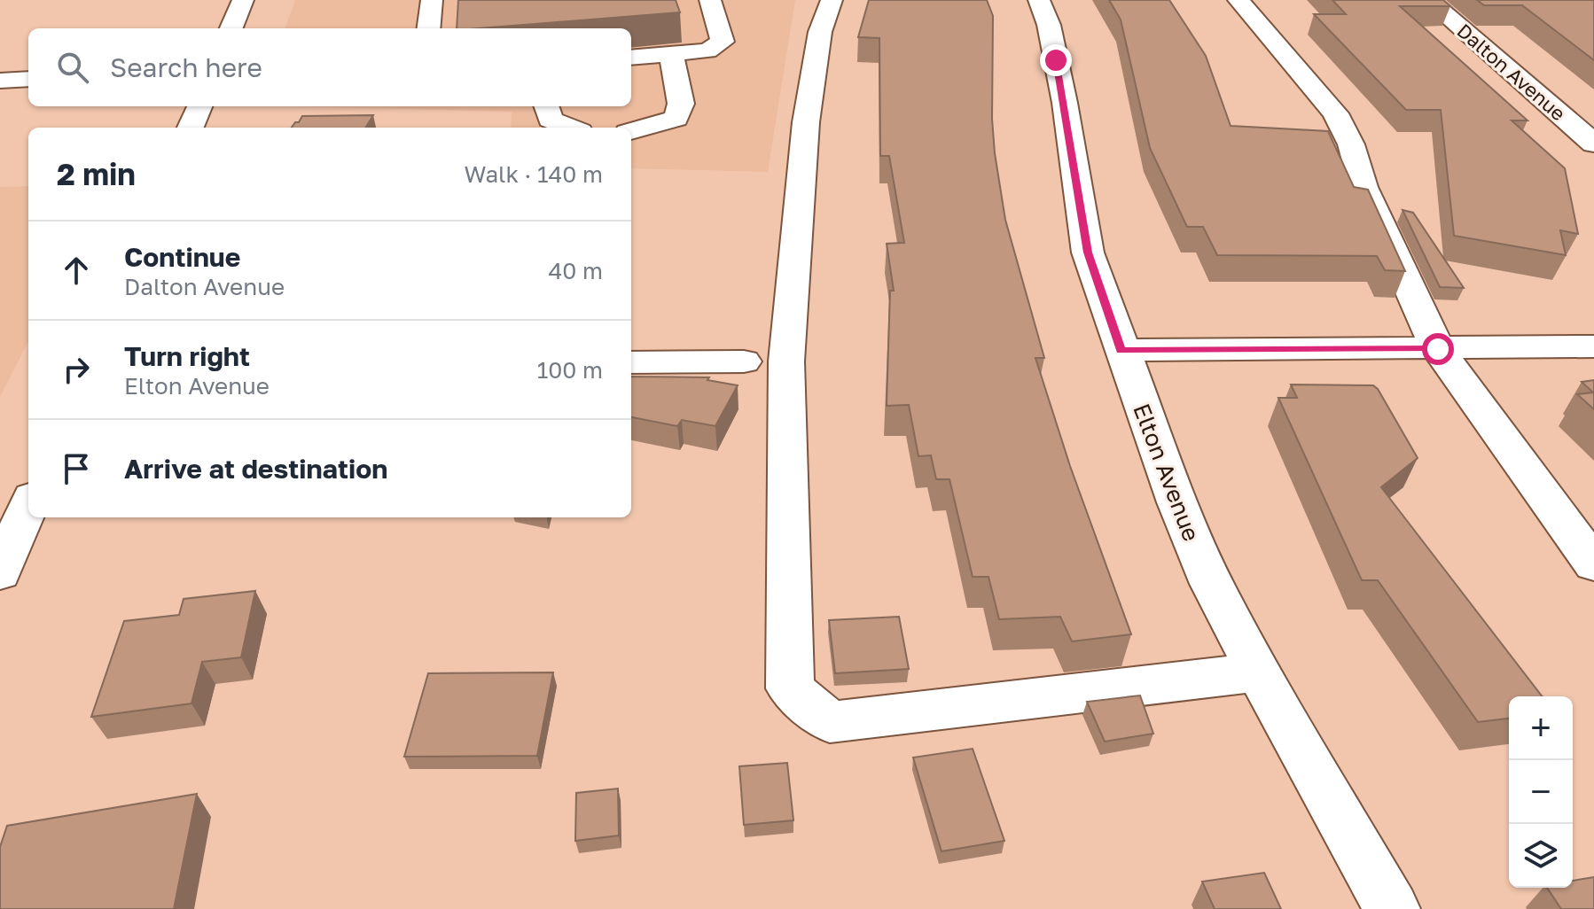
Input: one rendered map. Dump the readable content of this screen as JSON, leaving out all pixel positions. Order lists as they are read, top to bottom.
{
  "streets": {
    "street": ["Dalton Avenue", "Elton Avenue"]
  },
  "page": {
    "search": "Search here",
    "heading": ["2 min", "Walk · 140 m"],
    "list": [
      ["Continue", "Dalton Avenue", "40 m"],
      ["Turn right", "Elton Avenue", "100 m"],
      "Arrive at destination"
    ],
    "map_buttons": ["+", "−"]
  }
}
